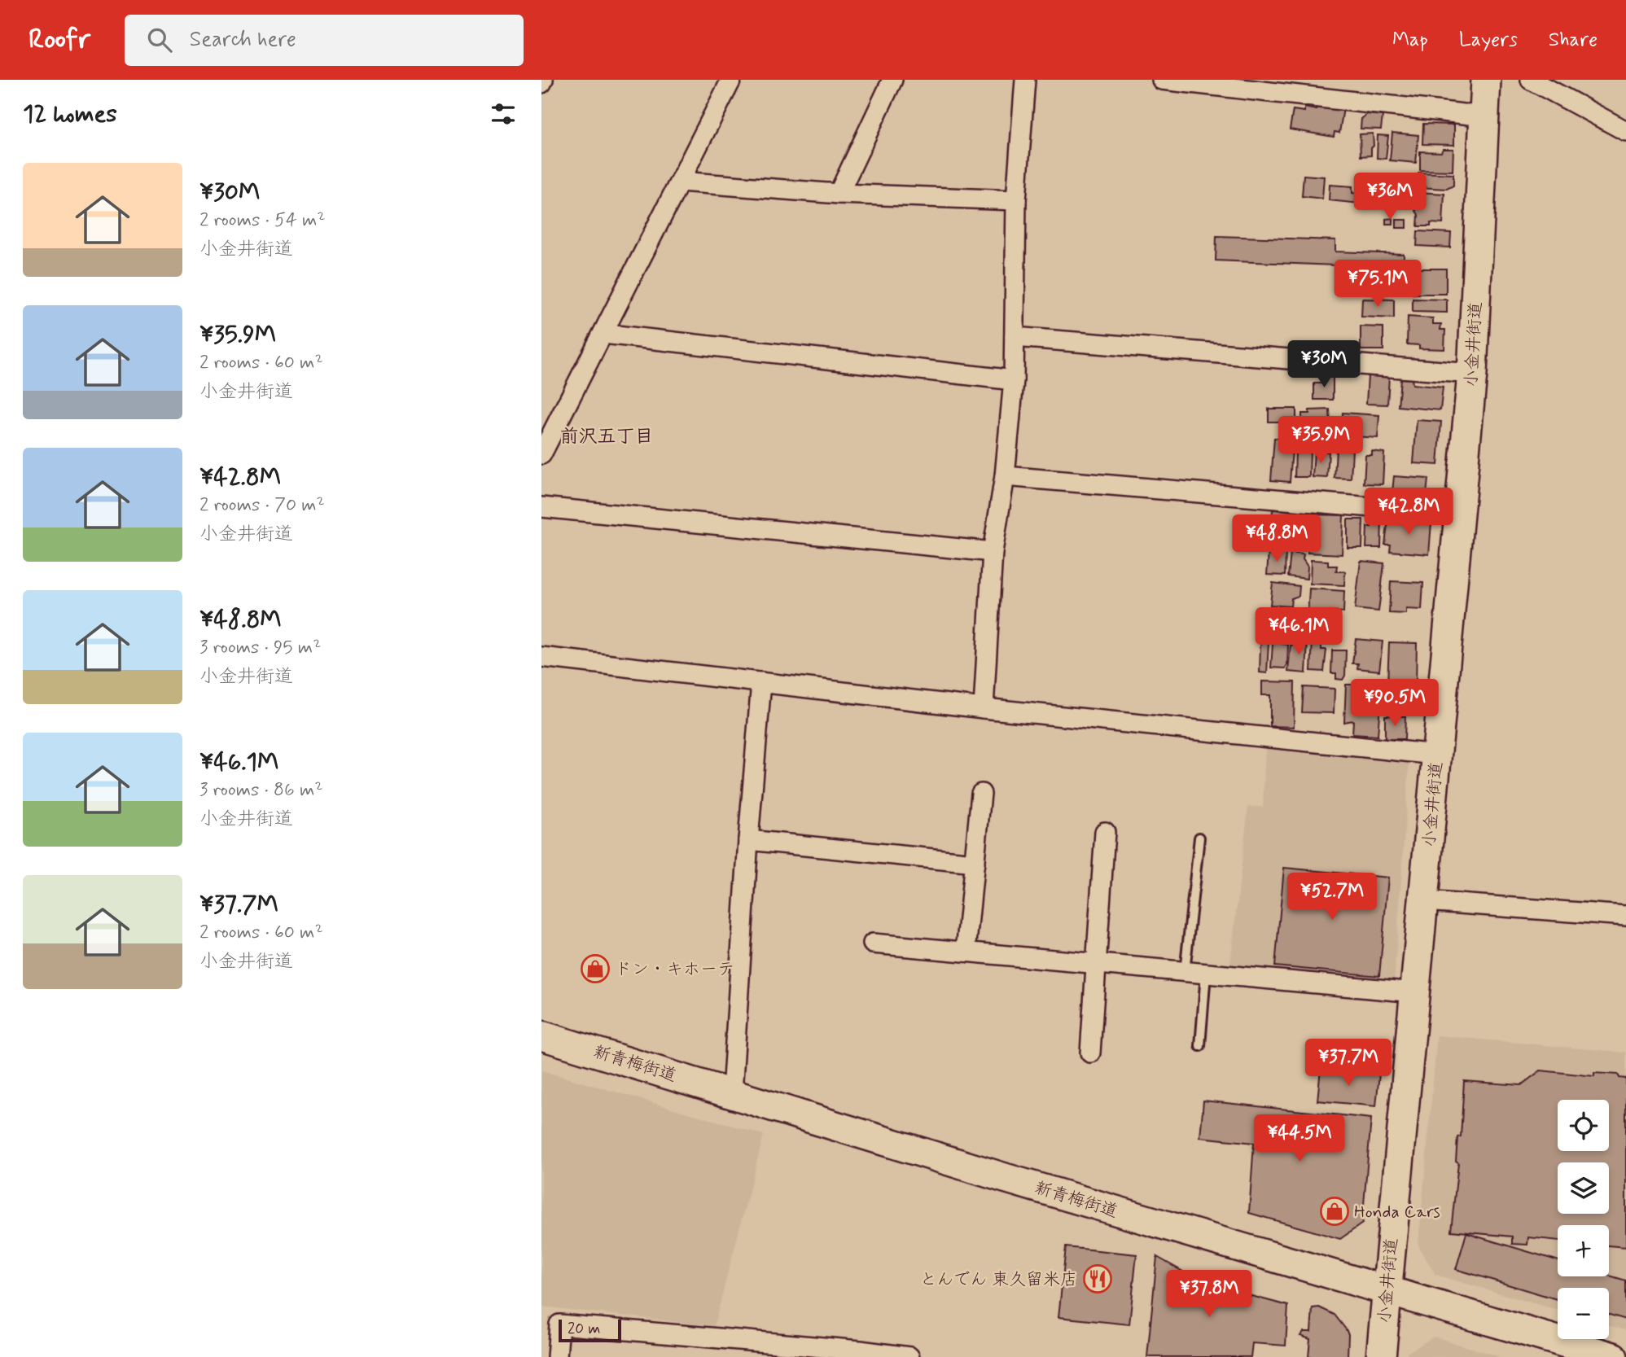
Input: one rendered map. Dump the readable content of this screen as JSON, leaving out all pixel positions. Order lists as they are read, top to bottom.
{
  "streets": {
    "main road": ["小金井街道", "新青梅街道"]
  },
  "crossings": [
    ["小金井街道", "新青梅街道"]
  ],
  "districts": ["前沢五丁目"],
  "places": {
    "shop": ["ドン・キホーテ", "Honda Cars"],
    "restaurant": ["とんでん 東久留米店"]
  },
  "scale_bar": "20 m",
  "page": {
    "header": "Roofr",
    "search": "Search here",
    "nav": ["Map", "Layers", "Share"],
    "heading": "12 homes",
    "list": [
      {
        "name": "¥30M",
        "note": "2 rooms · 54 m² · 小金井街道"
      },
      {
        "name": "¥35.9M",
        "note": "2 rooms · 60 m² · 小金井街道"
      },
      {
        "name": "¥42.8M",
        "note": "2 rooms · 70 m² · 小金井街道"
      },
      {
        "name": "¥48.8M",
        "note": "3 rooms · 95 m² · 小金井街道"
      },
      {
        "name": "¥46.1M",
        "note": "3 rooms · 86 m² · 小金井街道"
      },
      {
        "name": "¥37.7M",
        "note": "2 rooms · 60 m² · 小金井街道"
      }
    ],
    "price": [
      "¥36M",
      "¥75.1M",
      "¥30M",
      "¥35.9M",
      "¥42.8M",
      "¥48.8M",
      "¥46.1M",
      "¥90.5M",
      "¥52.7M",
      "¥37.7M",
      "¥44.5M",
      "¥37.8M"
    ],
    "map_buttons": ["+", "−"],
    "scale": "20 m"
  }
}
